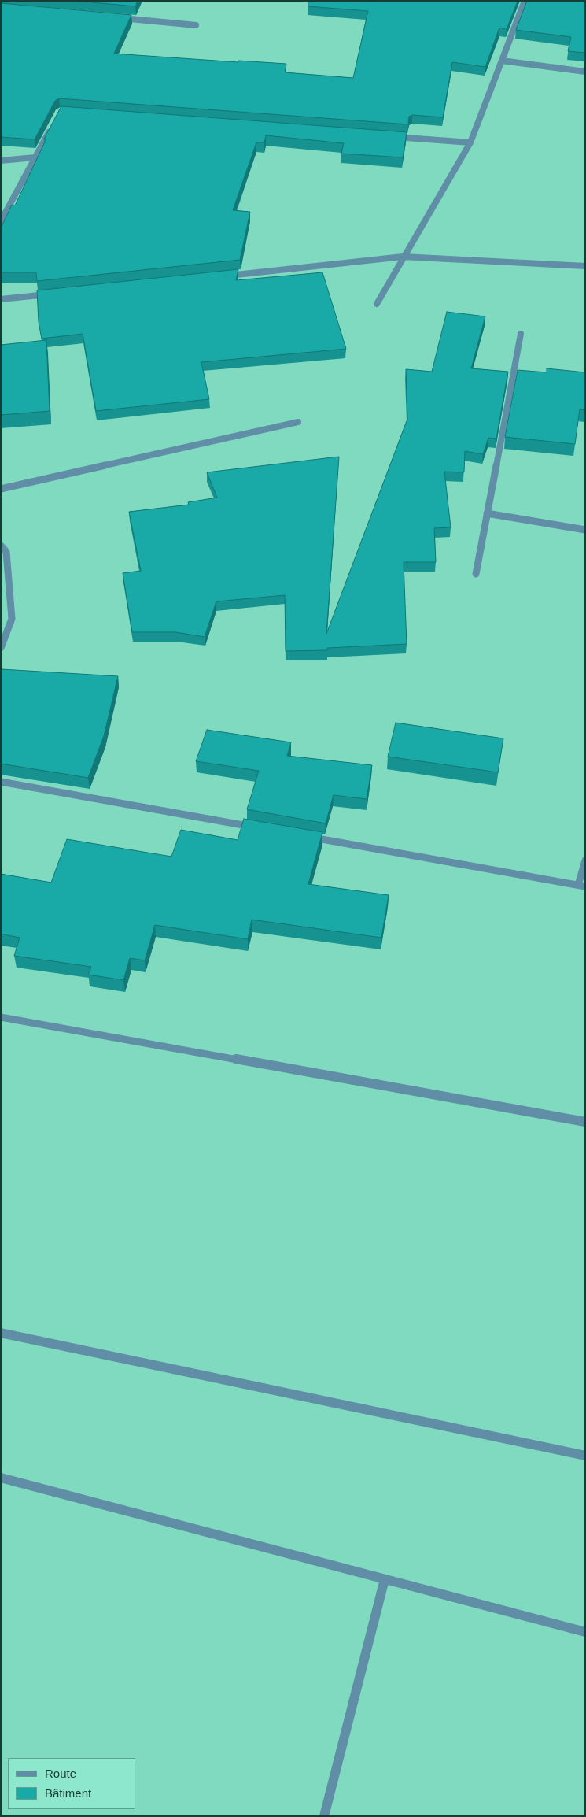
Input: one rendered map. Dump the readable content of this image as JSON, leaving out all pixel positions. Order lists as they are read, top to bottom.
{
  "legend": ["Route", "Bâtiment"]
}
